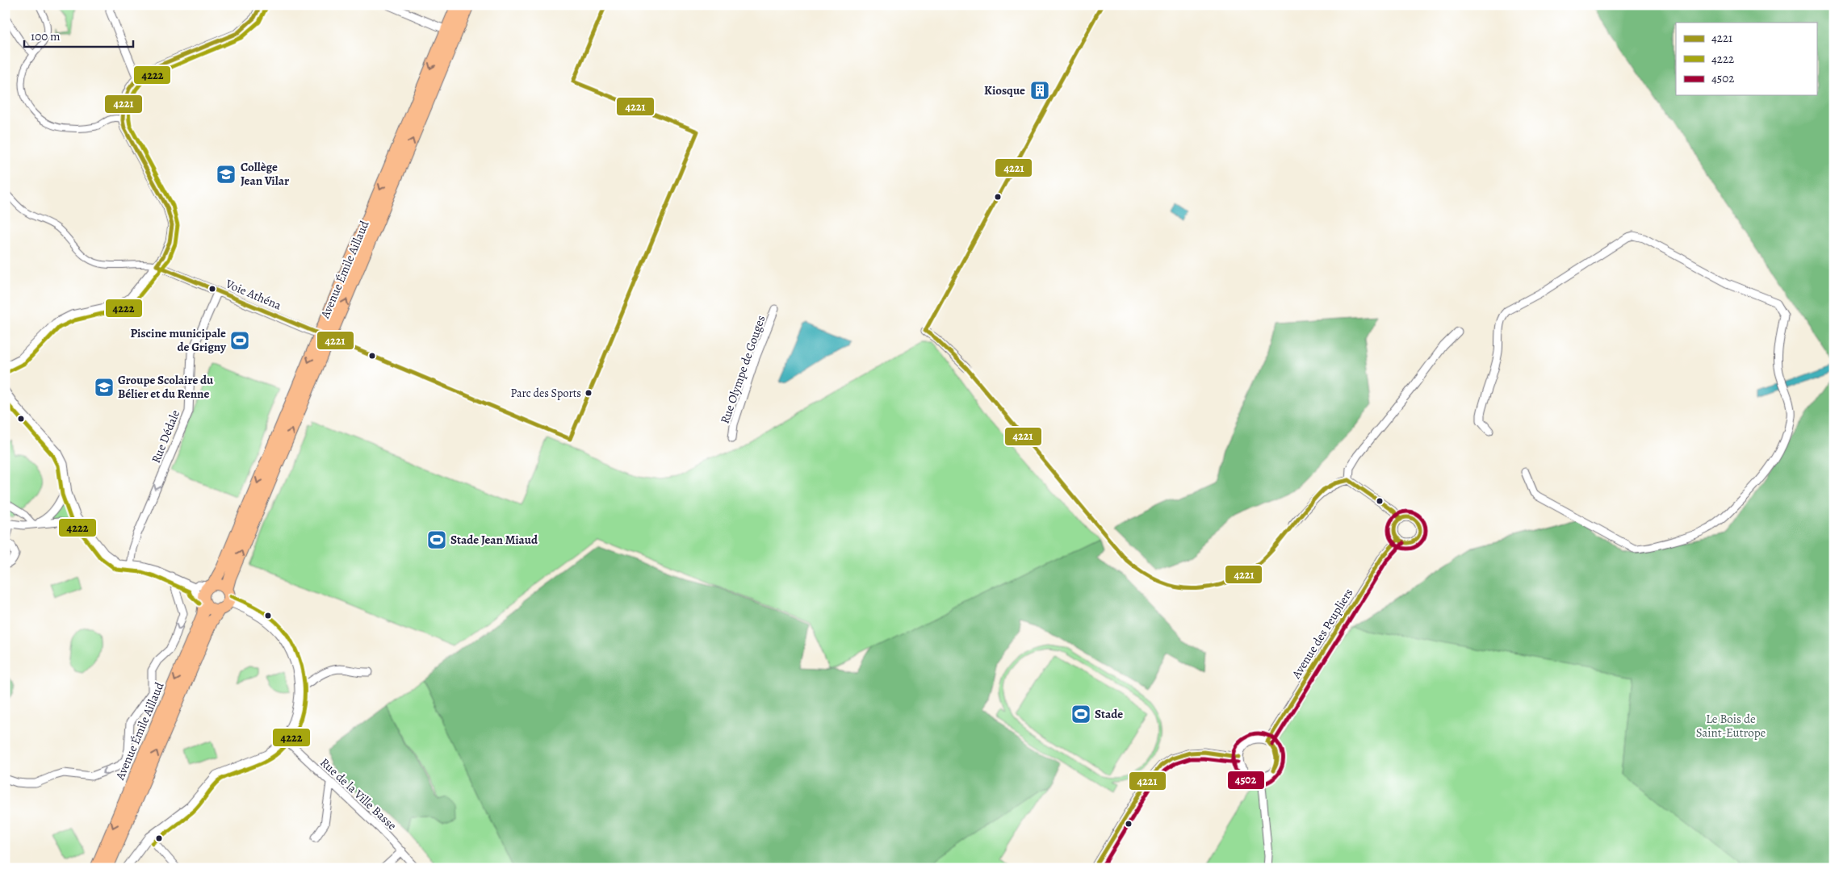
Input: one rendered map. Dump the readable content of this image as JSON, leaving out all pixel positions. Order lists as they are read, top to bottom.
{
  "streets": {
    "main road": ["Avenue Émile Aillaud"],
    "street": [
      "Voie Athéna",
      "Rue Olympe de Gouges",
      "Rue Dédale",
      "Avenue des Peupliers",
      "Rue de la Ville Basse"
    ]
  },
  "crossings": [
    ["Avenue Émile Aillaud", "Voie Athéna"],
    ["Voie Athéna", "Rue Dédale"]
  ],
  "one_way": ["Rue Dédale"],
  "parks": ["Le Bois de Saint-Eutrope"],
  "places": {
    "building": ["Kiosque"],
    "school or university": ["Collège Jean Vilar", "Groupe Scolaire du Bélier et du Renne"],
    "sports": ["Piscine municipale de Grigny", "Stade Jean Miaud", "Stade"],
    "other": ["Parc des Sports"]
  },
  "lines": ["transit line 4221", "transit line 4222", "transit line 4502"],
  "legend": ["4221", "4222", "4502"],
  "scale_bar": "100 m"
}
